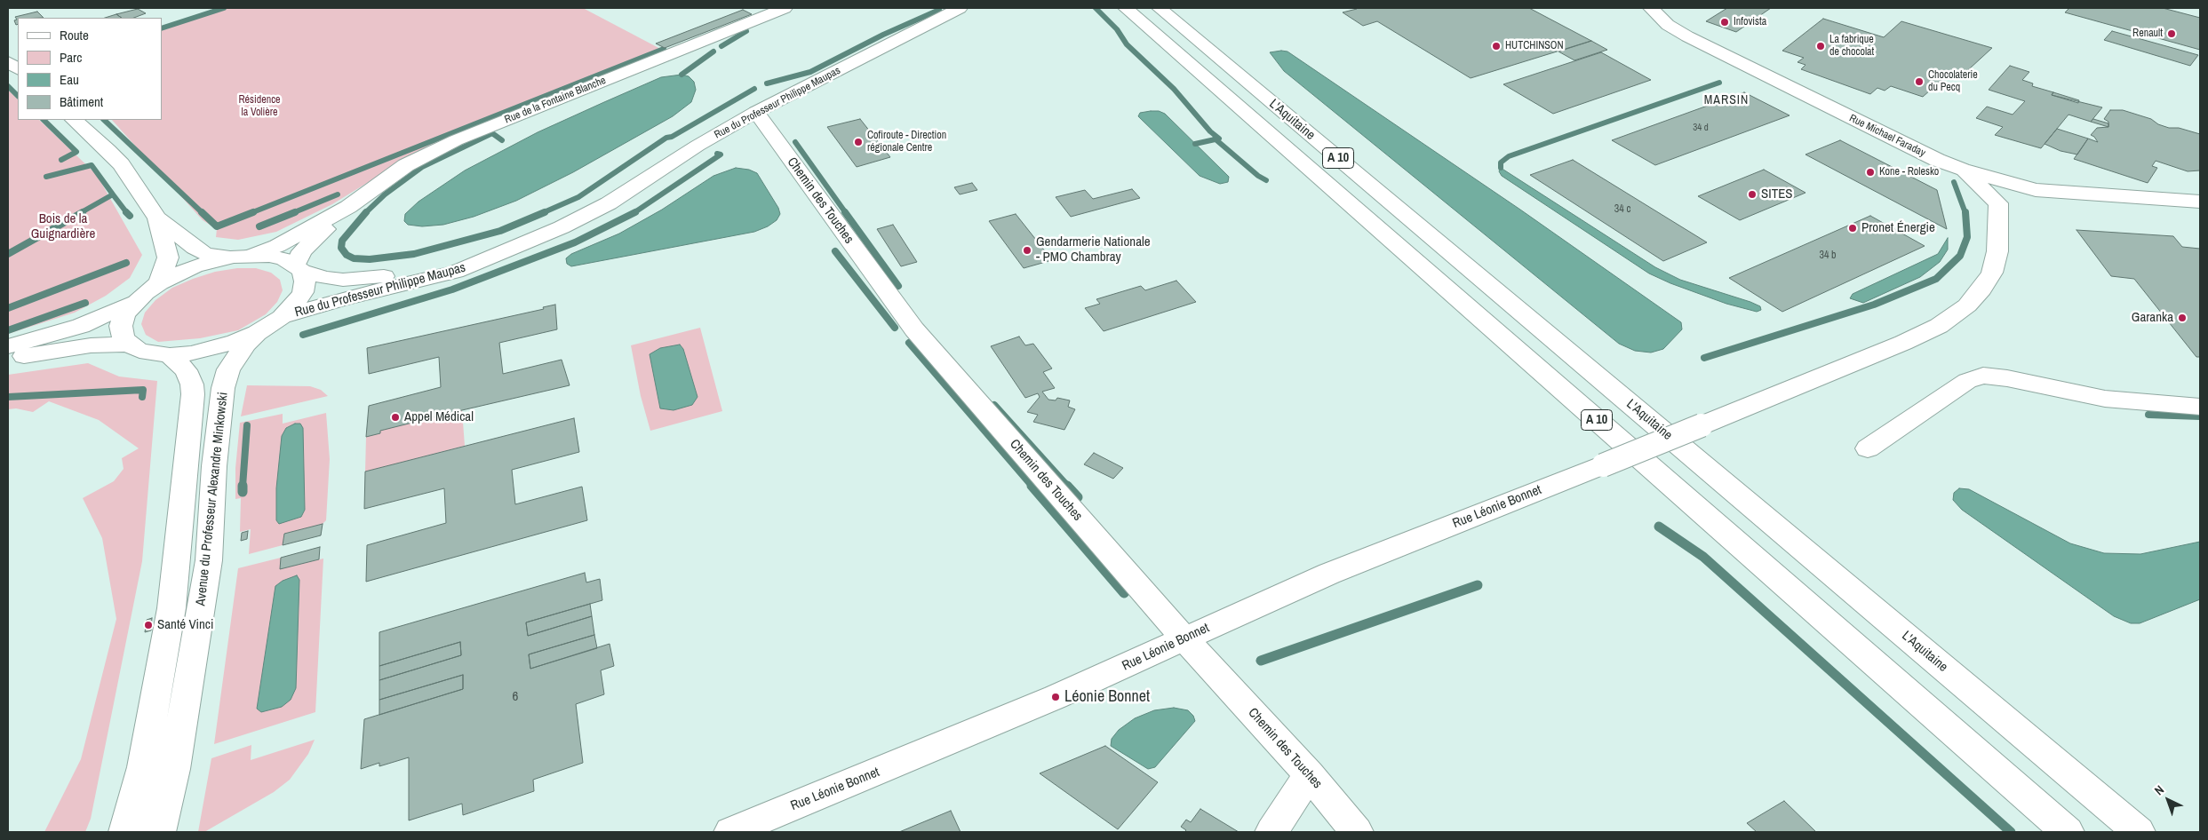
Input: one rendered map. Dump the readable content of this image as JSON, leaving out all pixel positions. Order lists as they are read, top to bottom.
{
  "streets": {
    "main road": [
      "Rue de la Fontaine Blanche",
      "Rue du Professeur Philippe Maupas",
      "L'Aquitaine",
      "Rue Michael Faraday",
      "A 10",
      "Chemin des Touches",
      "Avenue du Professeur Alexandre Minkowski",
      "Rue Léonie Bonnet"
    ]
  },
  "crossings": [
    ["Rue de la Fontaine Blanche", "Rue du Professeur Philippe Maupas"],
    ["Rue du Professeur Philippe Maupas", "Chemin des Touches"],
    ["Chemin des Touches", "Rue Léonie Bonnet"]
  ],
  "districts": ["MARSIN"],
  "parks": ["Résidence la Volière", "Bois de la Guignardière"],
  "places": [
    "Infovista",
    "Renault",
    "HUTCHINSON",
    "La fabrique de chocolat",
    "Chocolaterie du Pecq",
    "Cofiroute - Direction régionale Centre",
    "Kone - Rolesko",
    "SITES",
    "Pronet Énergie",
    "Gendarmerie Nationale - PMO Chambray",
    "Garanka",
    "Appel Médical",
    "Santé Vinci",
    "Léonie Bonnet"
  ],
  "house_numbers": [
    "34 d",
    "34 c",
    "34 b",
    "6"
  ],
  "legend": [
    "Route",
    "Parc",
    "Eau",
    "Bâtiment"
  ],
  "north": "top left"
}
